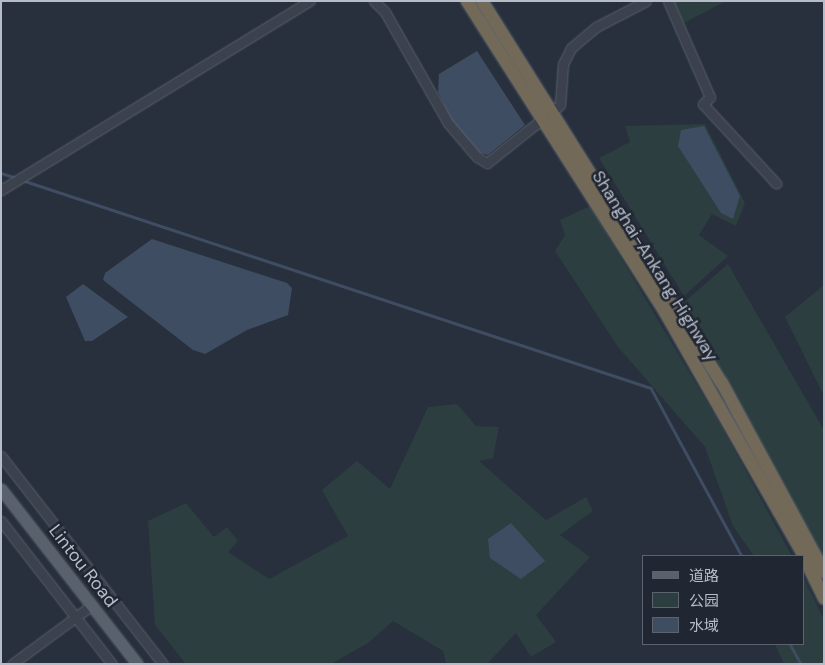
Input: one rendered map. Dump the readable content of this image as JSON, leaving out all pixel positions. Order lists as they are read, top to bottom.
{
  "streets": {
    "highway": ["Shanghai-Ankang Highway"],
    "main road": ["Lintou Road"]
  },
  "legend": ["道路", "公园", "水域"]
}
